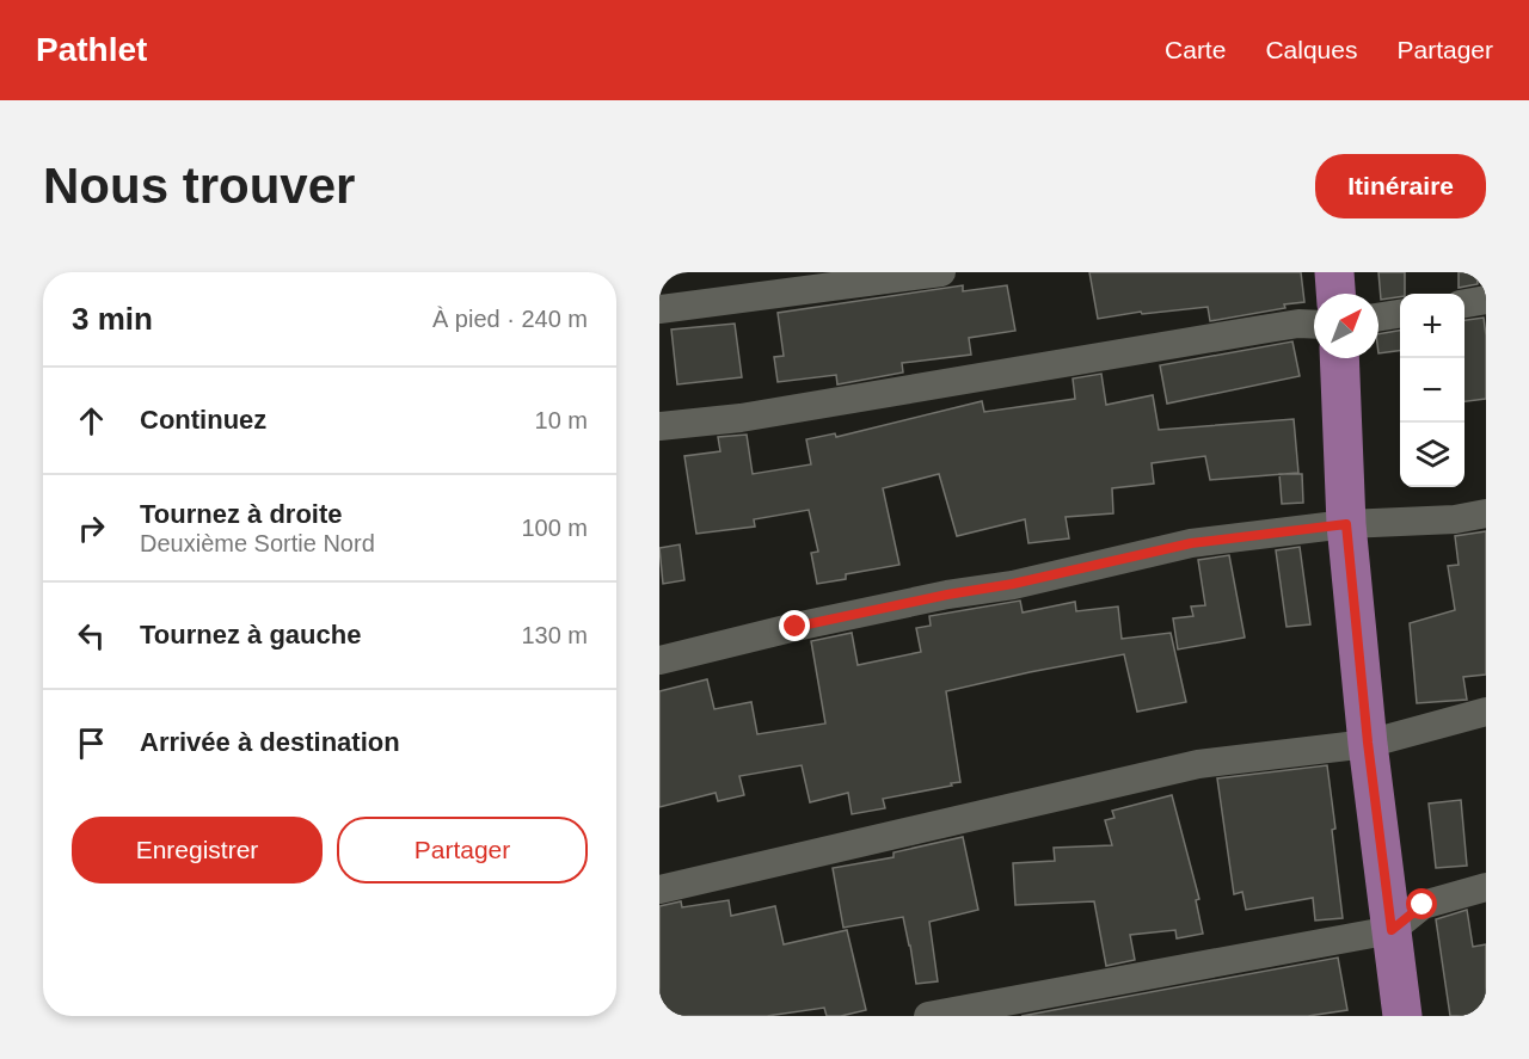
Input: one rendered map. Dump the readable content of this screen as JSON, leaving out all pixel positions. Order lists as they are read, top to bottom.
{
  "north": "top right",
  "page": {
    "header": "Pathlet",
    "nav": ["Carte", "Calques", "Partager"],
    "buttons": [
      "Itinéraire",
      ["Enregistrer", "Partager"]
    ],
    "title": "Nous trouver",
    "heading": ["3 min", "À pied · 240 m"],
    "map_buttons": ["+", "−"],
    "list": [
      ["Continuez", "10 m"],
      ["Tournez à droite", "Deuxième Sortie Nord", "100 m"],
      ["Tournez à gauche", "130 m"],
      "Arrivée à destination"
    ]
  }
}
